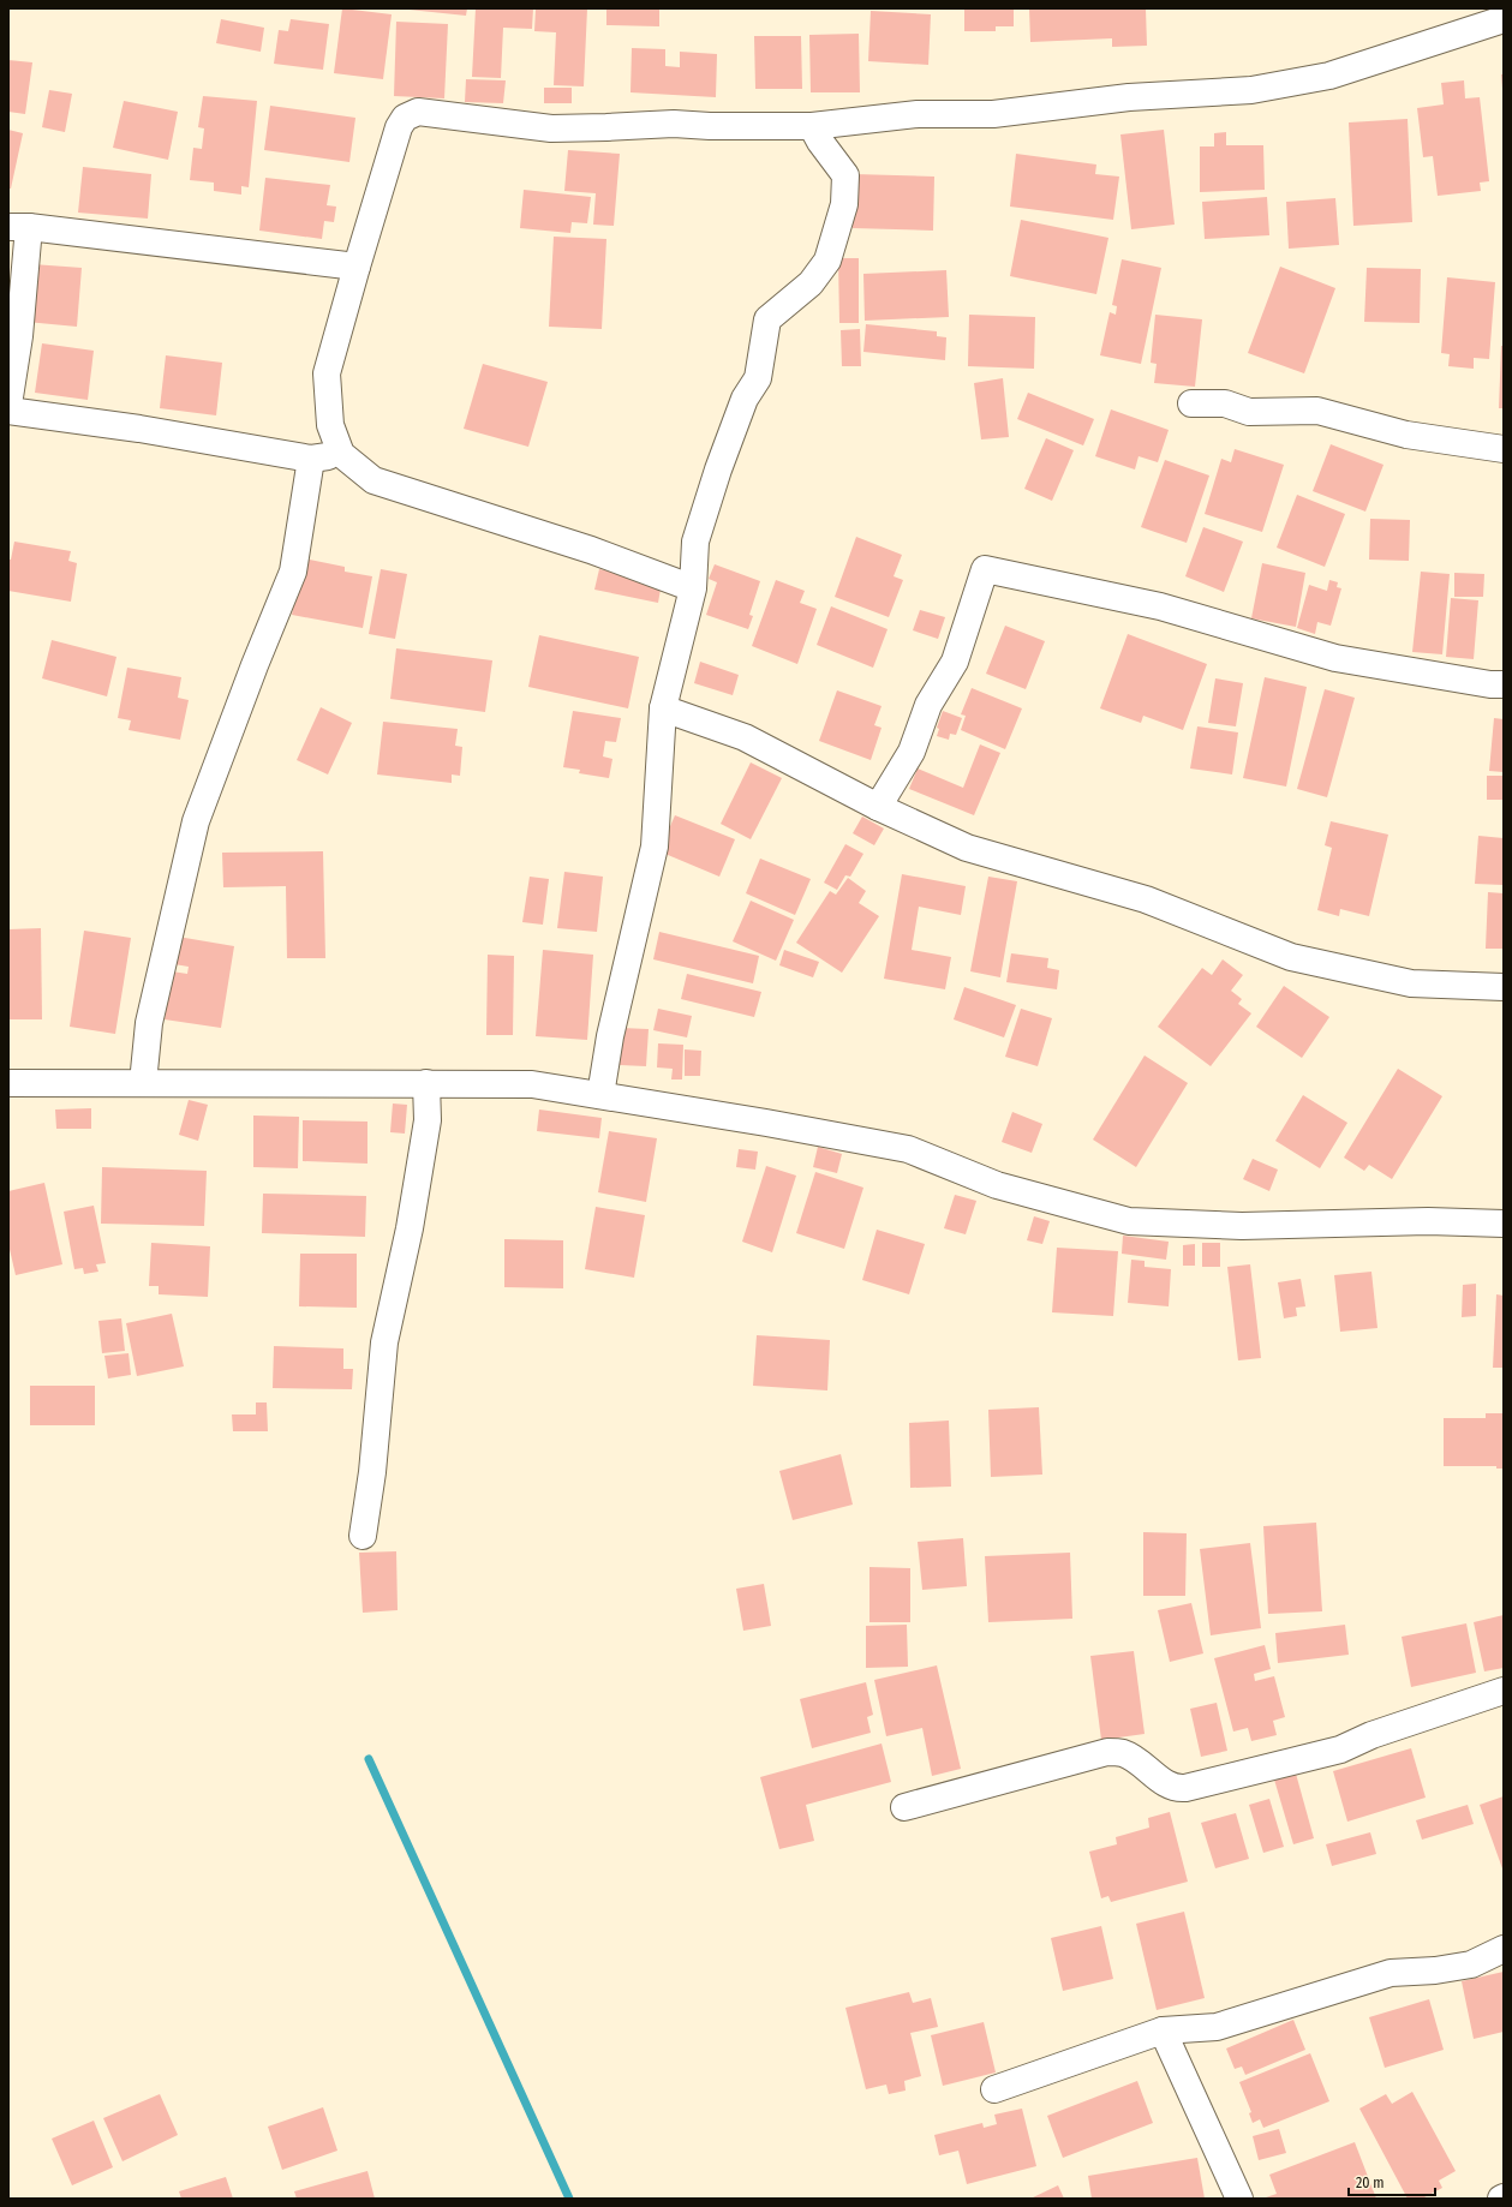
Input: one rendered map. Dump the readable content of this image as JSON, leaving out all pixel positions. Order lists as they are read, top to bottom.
{
  "scale_bar": "20 m"
}
